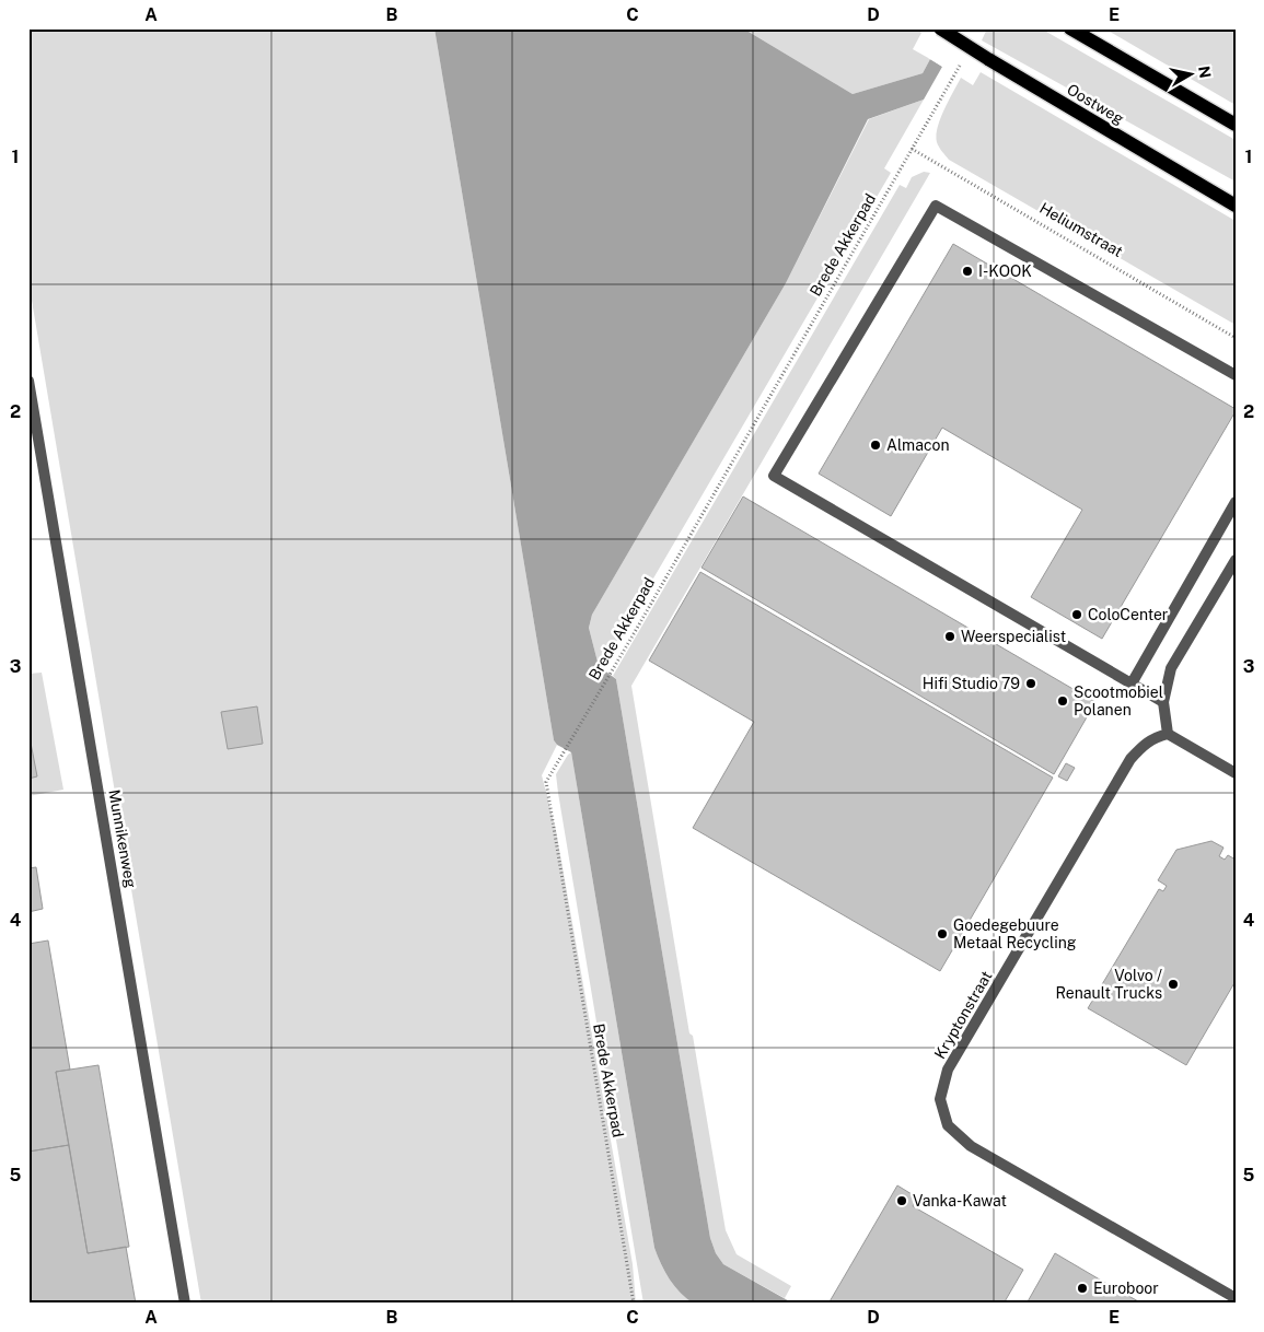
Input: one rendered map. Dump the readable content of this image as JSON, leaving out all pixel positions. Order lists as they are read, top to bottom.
{
  "streets": {
    "main road": ["Oostweg"],
    "street": ["Munnikenweg", "Kryptonstraat"],
    "path": ["Heliumstraat", "Brede Akkerpad"]
  },
  "crossings": [
    ["Heliumstraat", "Brede Akkerpad"]
  ],
  "places": [
    "I-KOOK",
    "Almacon",
    "ColoCenter",
    "Weerspecialist",
    "Hifi Studio 79",
    "Scootmobiel Polanen",
    "Goedegebuure Metaal Recycling",
    "Volvo / Renault Trucks",
    "Vanka-Kawat",
    "Euroboor"
  ],
  "north": "right",
  "grid": {
    "columns": [
      "A",
      "B",
      "C",
      "D",
      "E"
    ],
    "rows": [
      "1",
      "2",
      "3",
      "4",
      "5"
    ]
  }
}
